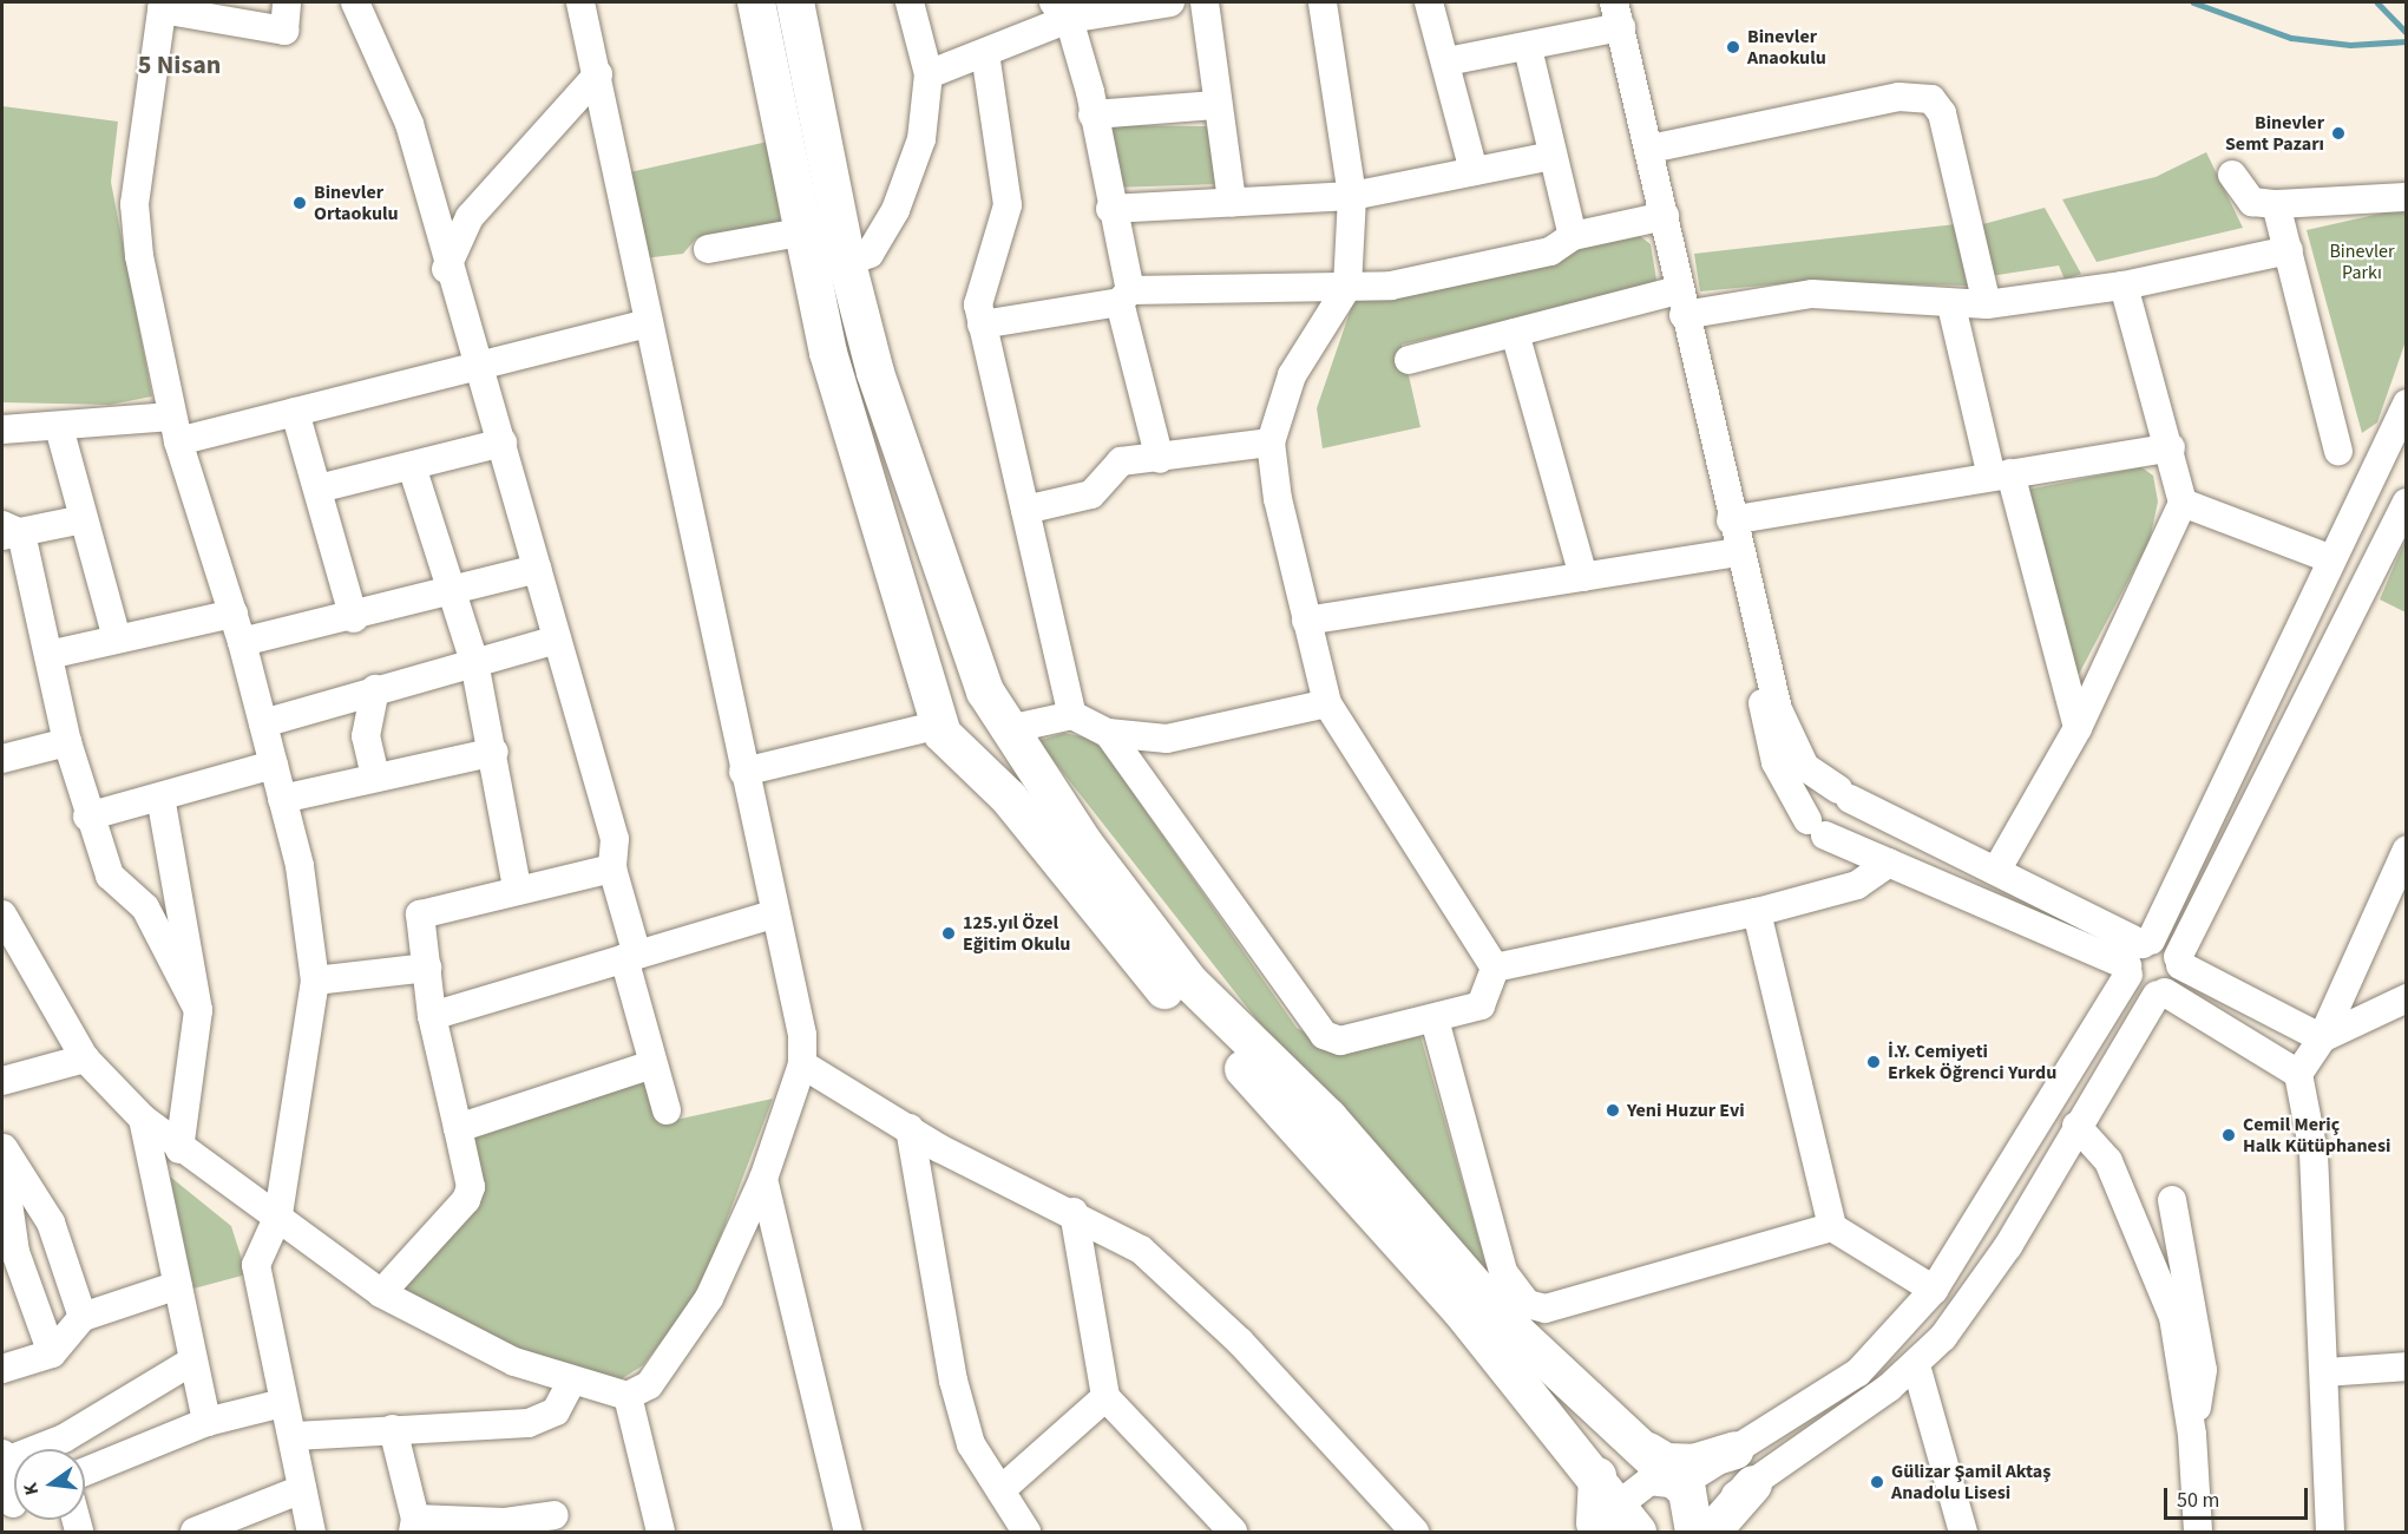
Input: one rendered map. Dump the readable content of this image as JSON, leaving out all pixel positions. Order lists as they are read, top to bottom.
{
  "districts": ["5 Nisan"],
  "parks": ["Binevler Parkı"],
  "places": [
    "Binevler Anaokulu",
    "Binevler Semt Pazarı",
    "Binevler Ortaokulu",
    "125.yıl Özel Eğitim Okulu",
    "İ.Y. Cemiyeti Erkek Öğrenci Yurdu",
    "Yeni Huzur Evi",
    "Cemil Meriç Halk Kütüphanesi",
    "Gülizar Şamil Aktaş Anadolu Lisesi"
  ],
  "scale_bar": "50 m",
  "north": "left"
}
